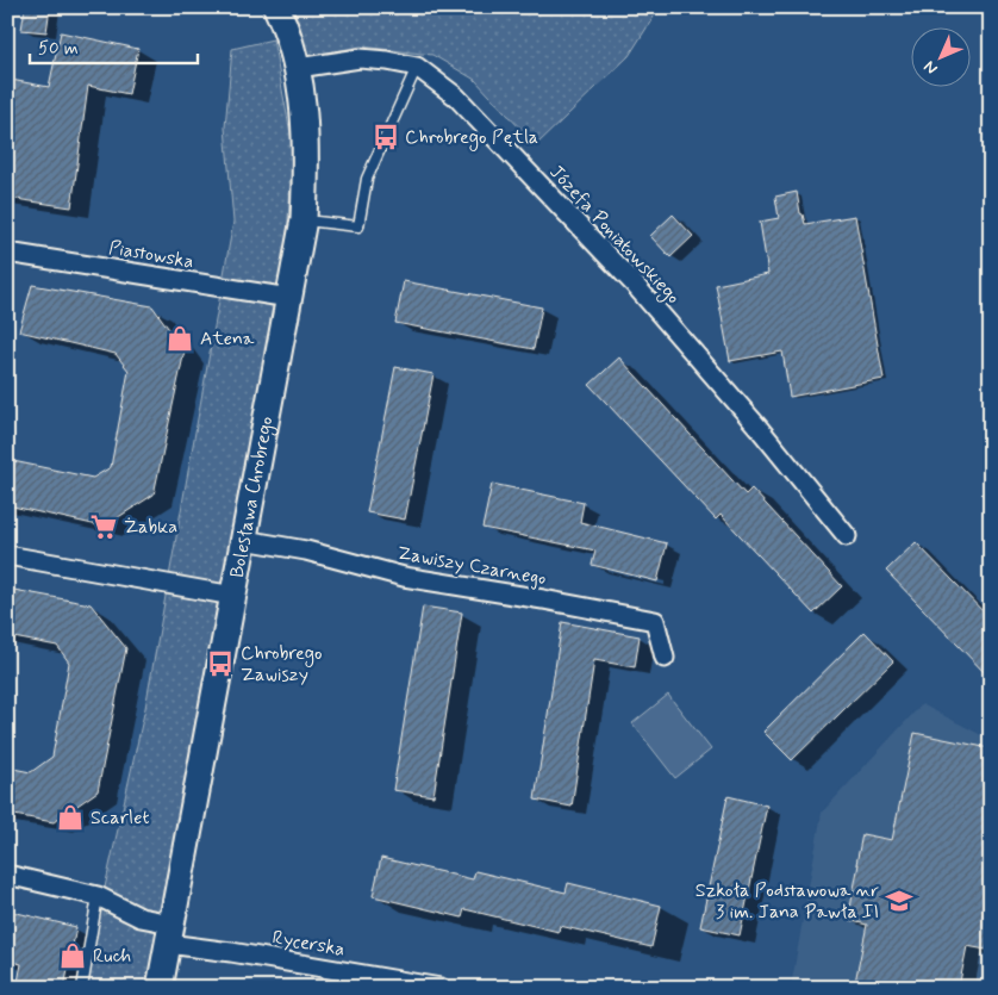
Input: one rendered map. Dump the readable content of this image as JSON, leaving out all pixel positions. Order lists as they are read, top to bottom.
{
  "streets": {
    "street": [
      "Józefa Poniatowskiego",
      "Piastowska",
      "Bolesława Chrobrego",
      "Zawiszy Czarnego",
      "Rycerska"
    ]
  },
  "crossings": [
    ["Józefa Poniatowskiego", "Bolesława Chrobrego"],
    ["Piastowska", "Bolesława Chrobrego"],
    ["Bolesława Chrobrego", "Zawiszy Czarnego"],
    ["Bolesława Chrobrego", "Rycerska"]
  ],
  "places": {
    "bus stop": ["Chrobrego Pętla", "Chrobrego Zawiszy"],
    "shop": ["Atena", "Scarlet", "Ruch"],
    "supermarket": ["Żabka"],
    "school or university": ["Szkoła Podstawowa nr 3 im. Jana Pawła II"]
  },
  "scale_bar": "50 m",
  "north": "bottom left"
}
